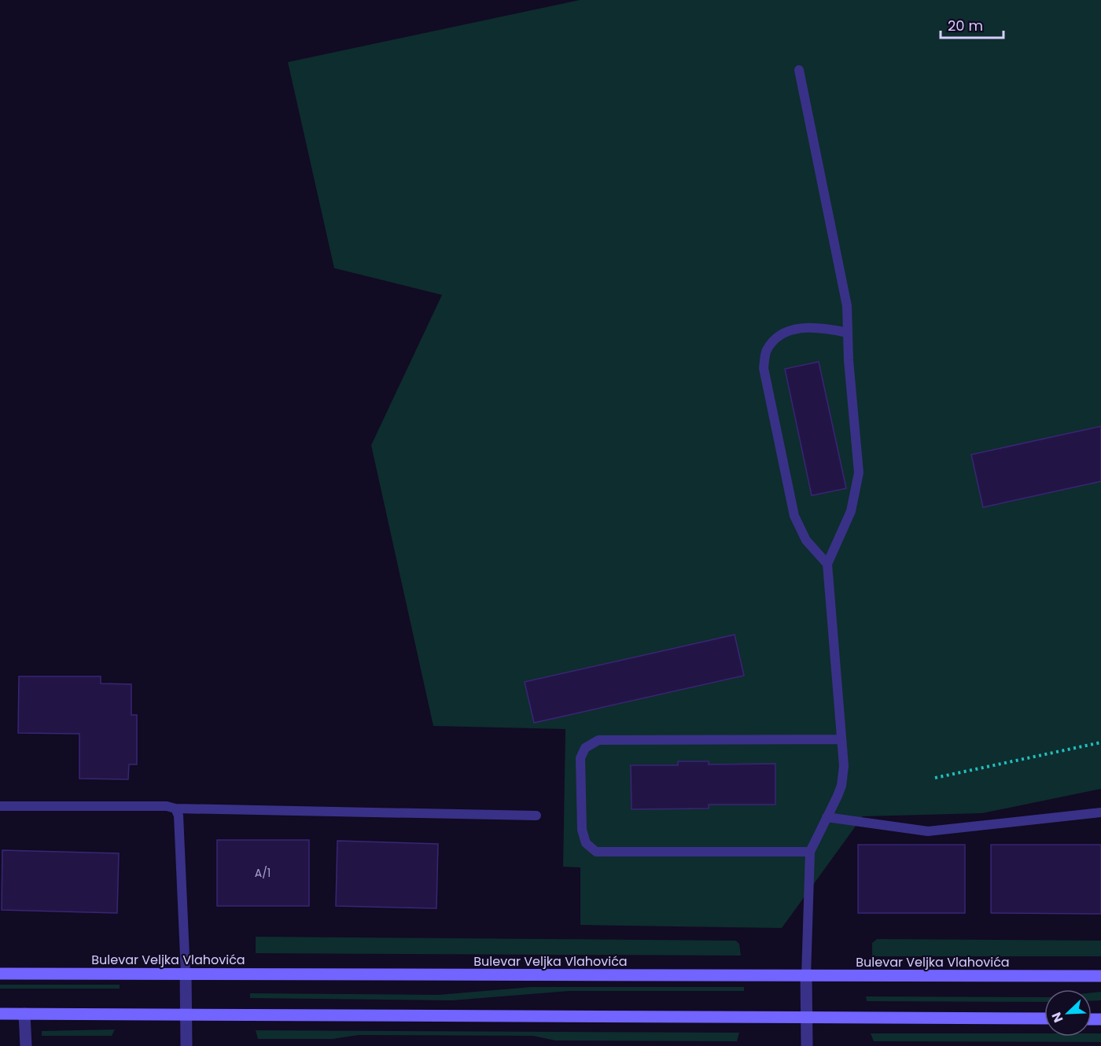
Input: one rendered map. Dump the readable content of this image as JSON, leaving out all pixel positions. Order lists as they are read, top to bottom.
{
  "streets": {
    "main road": ["Bulevar Veljka Vlahovića"]
  },
  "house_numbers": ["A/1"],
  "scale_bar": "20 m",
  "north": "bottom left"
}
